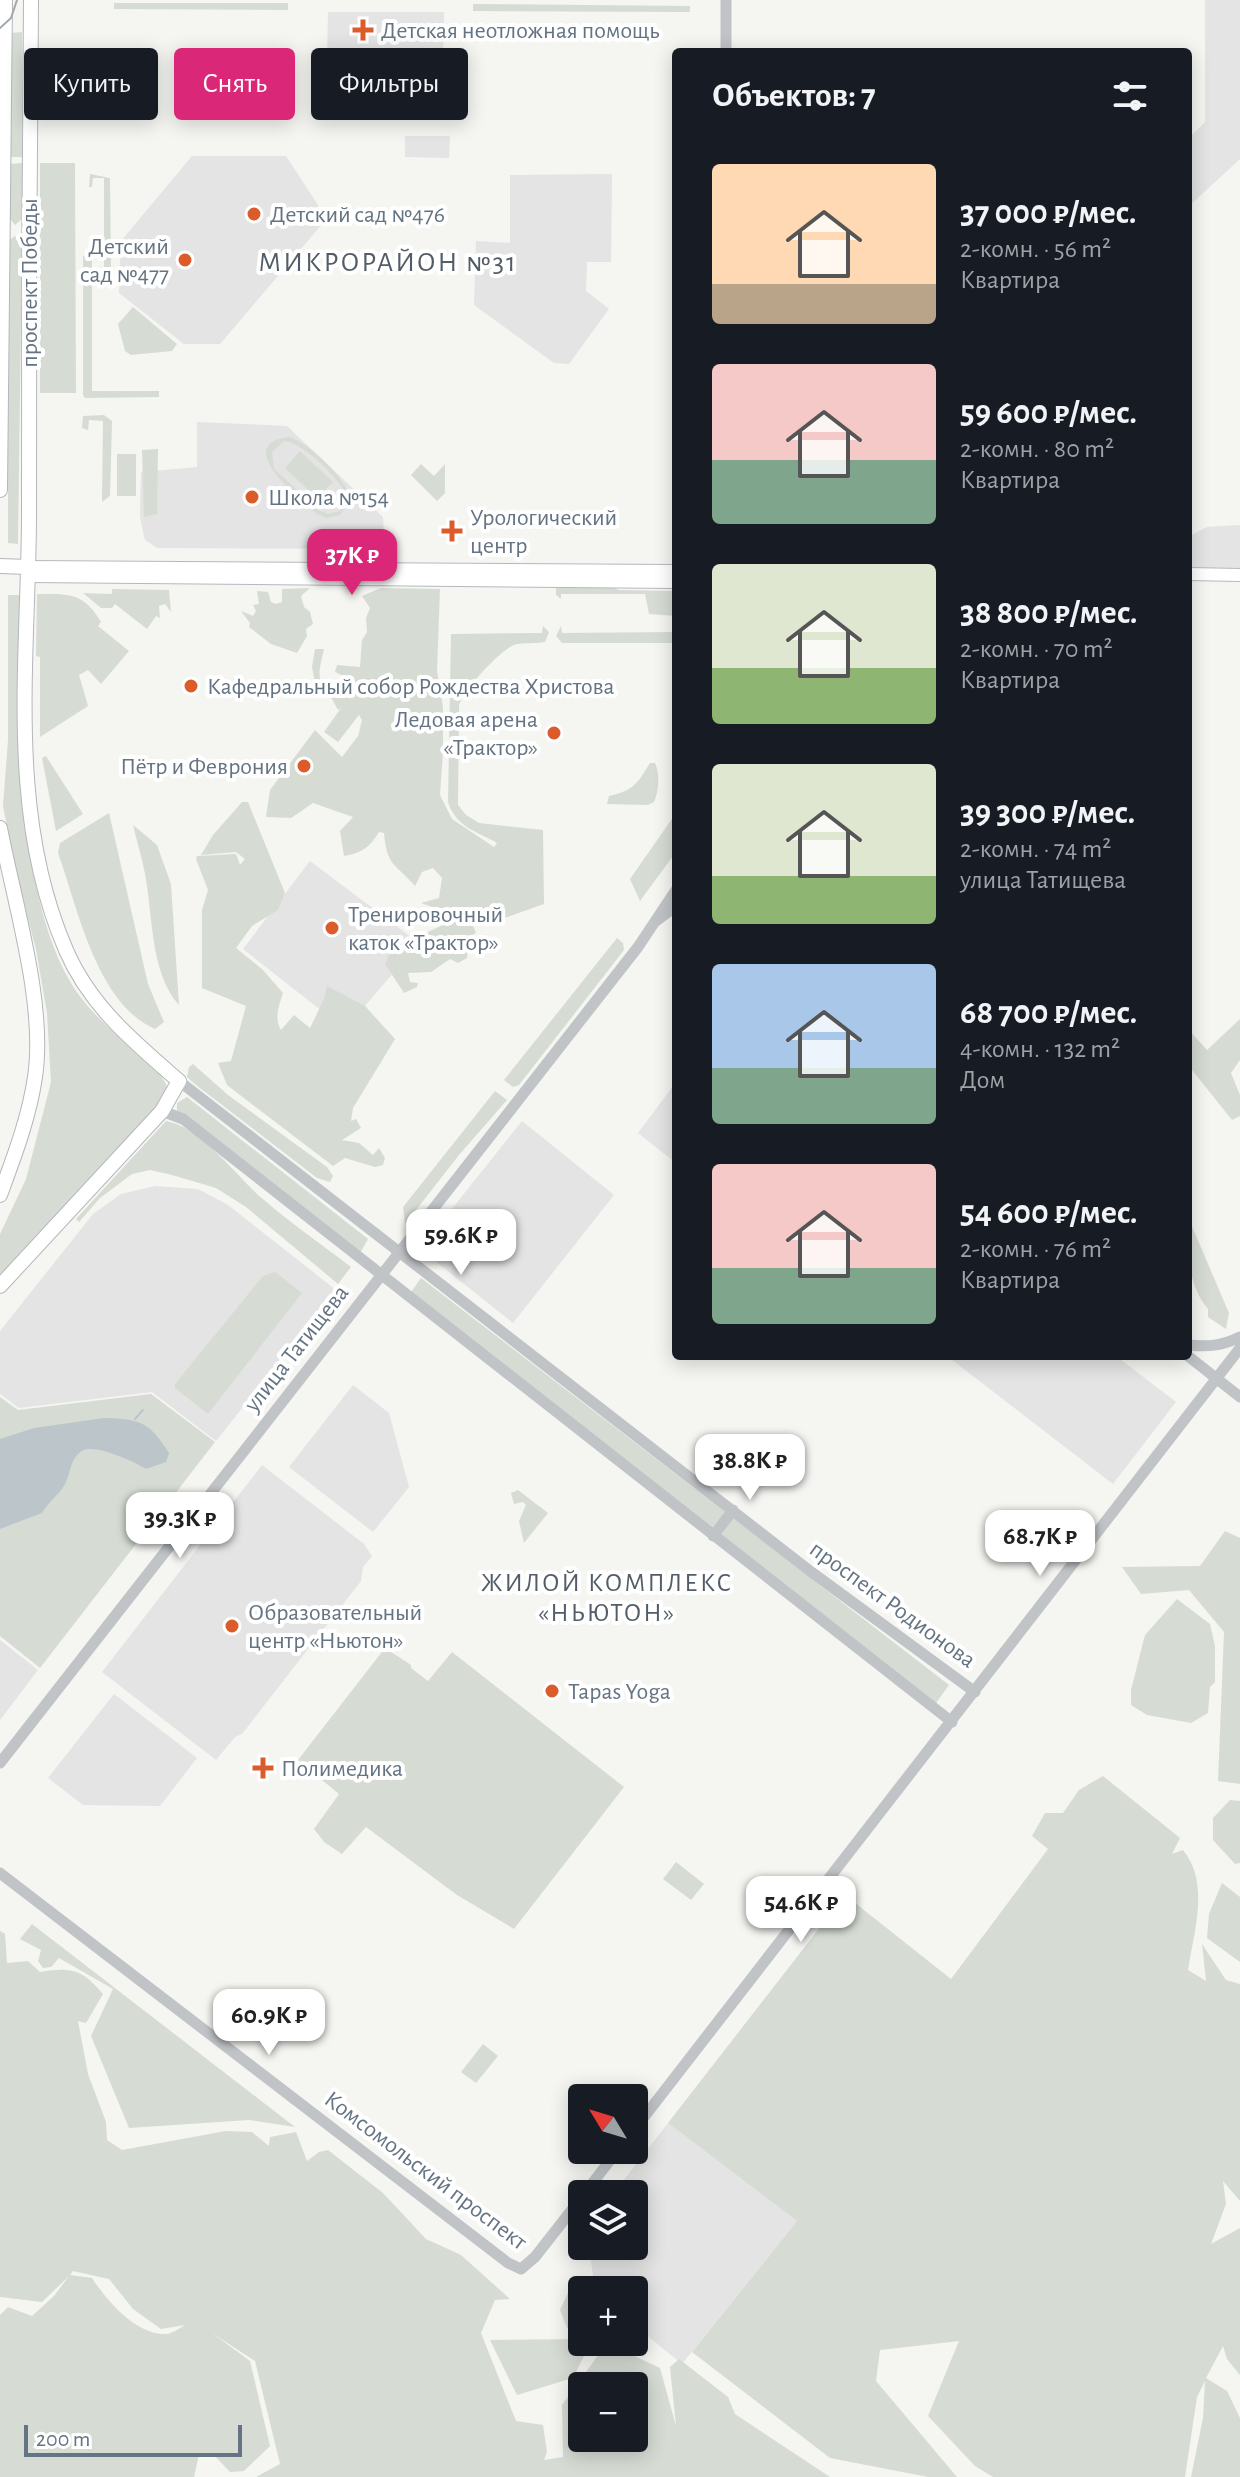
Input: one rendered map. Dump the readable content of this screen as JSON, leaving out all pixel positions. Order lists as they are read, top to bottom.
{
  "streets": {
    "main road": ["проспект Победы"],
    "street": ["улица Татищева", "проспект Родионова", "Комсомольский проспект"]
  },
  "crossings": [
    ["проспект Победы", "проспект Родионова"],
    ["улица Татищева", "проспект Родионова"]
  ],
  "districts": ["МИКРОРАЙОН №31", "ЖИЛОЙ КОМПЛЕКС «НЬЮТОН»"],
  "places": {
    "health": ["Детская неотложная помощь", "Урологический центр", "Полимедика"],
    "other": [
      "Детский сад №476",
      "Детский сад №477",
      "Школа №154",
      "Кафедральный собор Рождества Христова",
      "Ледовая арена «Трактор»",
      "Пётр и Феврония",
      "Тренировочный каток «Трактор»",
      "Образовательный центр «Ньютон»",
      "Tapas Yoga"
    ]
  },
  "scale_bar": "200 m",
  "north": "top left",
  "page": {
    "chip": ["Купить", "Снять", "Фильтры"],
    "heading": "Объектов: 7",
    "list": [
      {
        "name": "37 000 ₽/мес.",
        "note": "2-комн. · 56 m² · Квартира"
      },
      {
        "name": "59 600 ₽/мес.",
        "note": "2-комн. · 80 m² · Квартира"
      },
      {
        "name": "38 800 ₽/мес.",
        "note": "2-комн. · 70 m² · Квартира"
      },
      {
        "name": "39 300 ₽/мес.",
        "note": "2-комн. · 74 m² · улица Татищева"
      },
      {
        "name": "68 700 ₽/мес.",
        "note": "4-комн. · 132 m² · Дом"
      },
      {
        "name": "54 600 ₽/мес.",
        "note": "2-комн. · 76 m² · Квартира"
      }
    ],
    "price": [
      "37K ₽",
      "59.6K ₽",
      "38.8K ₽",
      "39.3K ₽",
      "68.7K ₽",
      "54.6K ₽",
      "60.9K ₽"
    ],
    "map_buttons": ["+", "−"],
    "scale": "200 m"
  }
}
